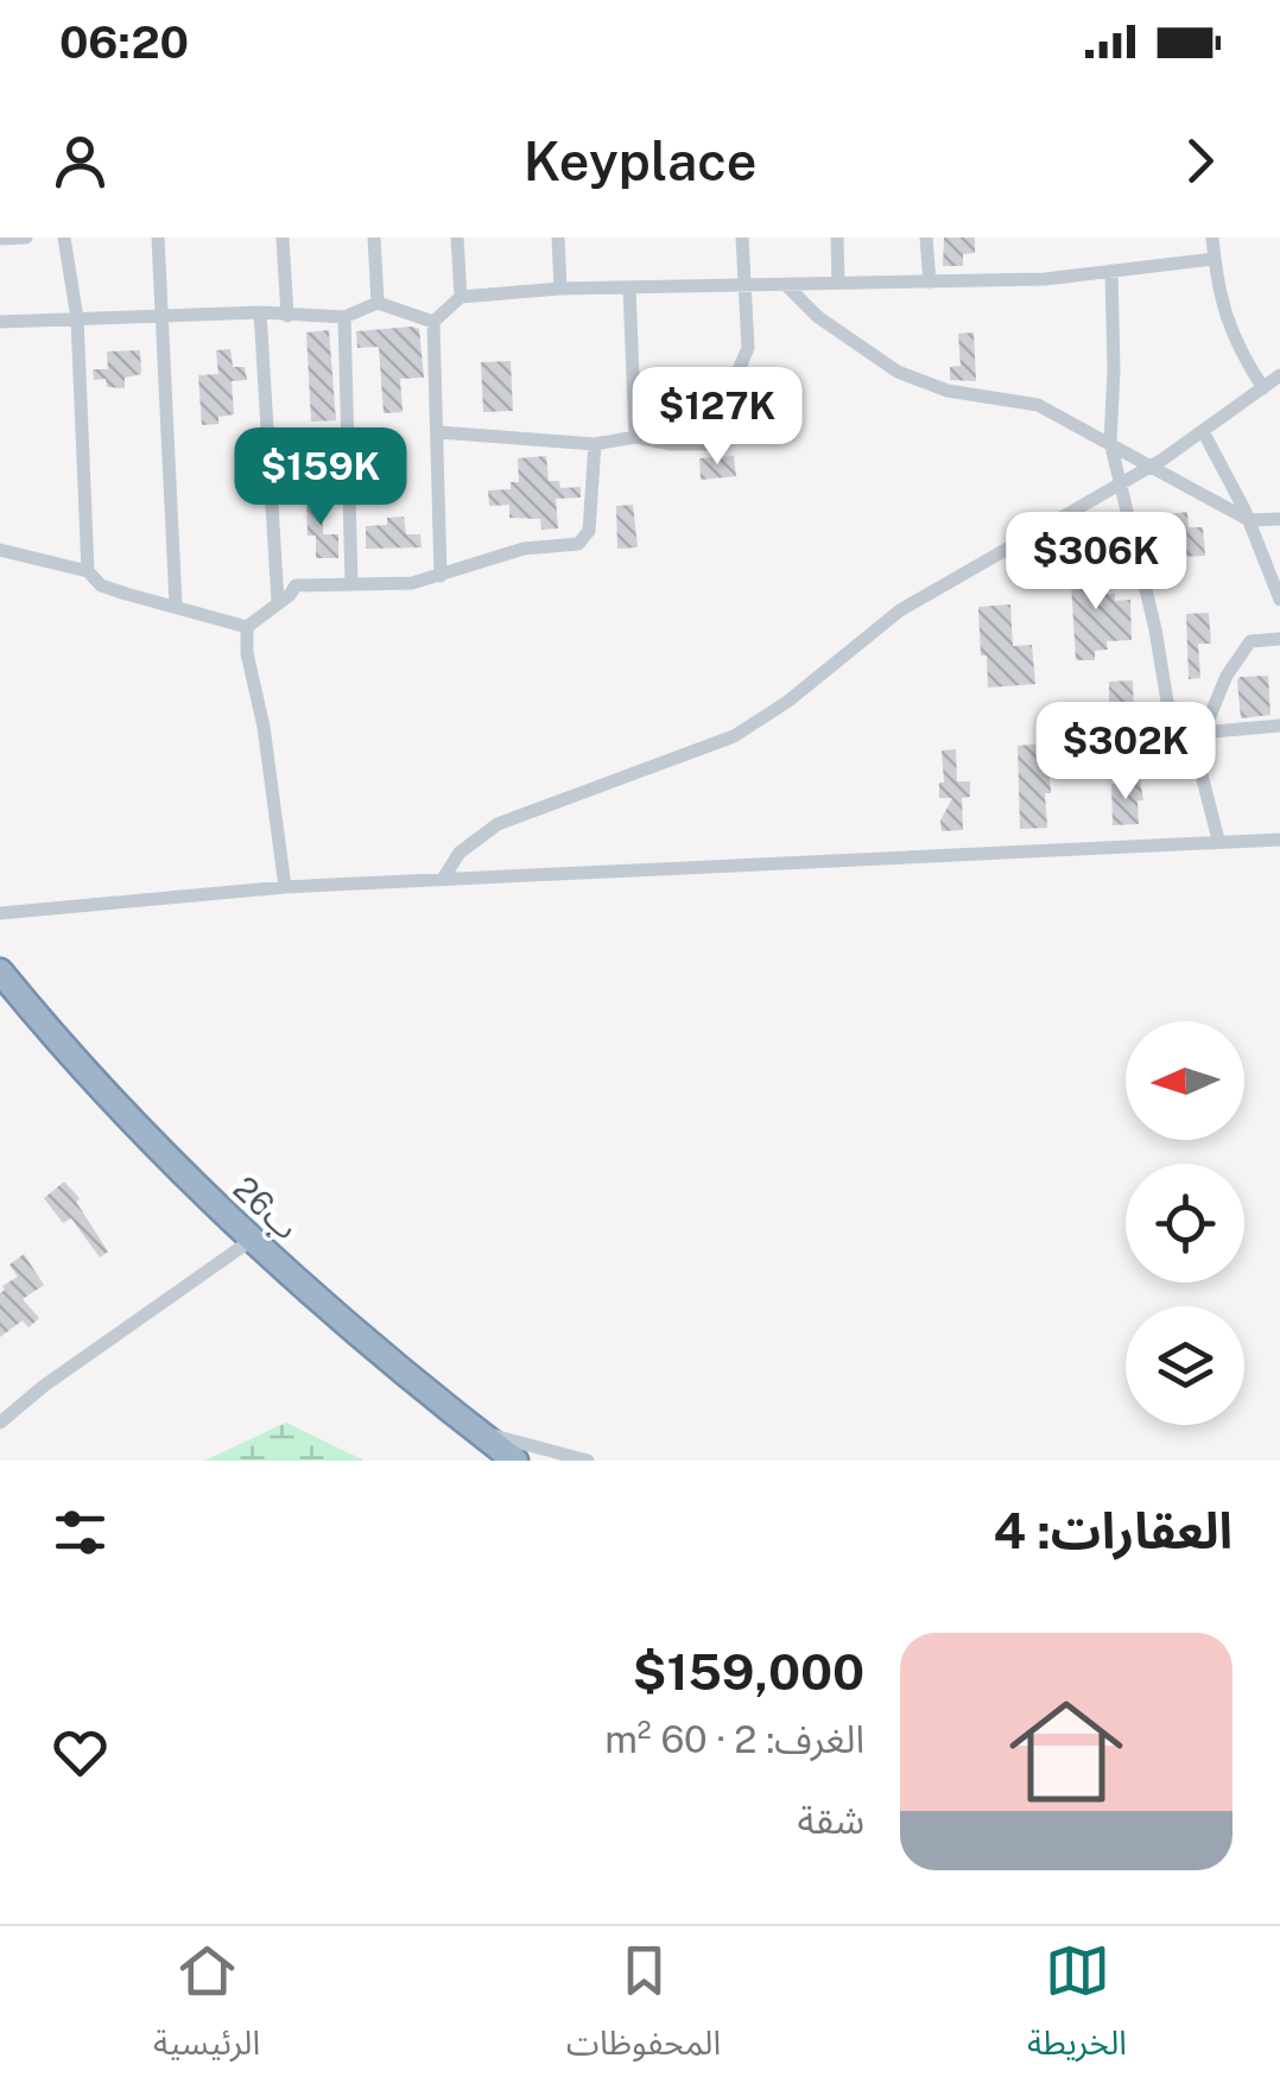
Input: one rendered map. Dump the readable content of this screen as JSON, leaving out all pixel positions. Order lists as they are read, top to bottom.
{
  "streets": {
    "highway": ["26ب"]
  },
  "north": "left",
  "page": {
    "status": "06:20",
    "header": "Keyplace",
    "price": [
      "$127K",
      "$159K",
      "$306K",
      "$302K"
    ],
    "heading": "العقارات: 4",
    "list": [
      {
        "name": "$159,000",
        "note": "الغرف: 2 · 60 m² · شقة"
      }
    ],
    "tabs": ["الخريطة", "المحفوظات", "الرئيسية"]
  }
}
